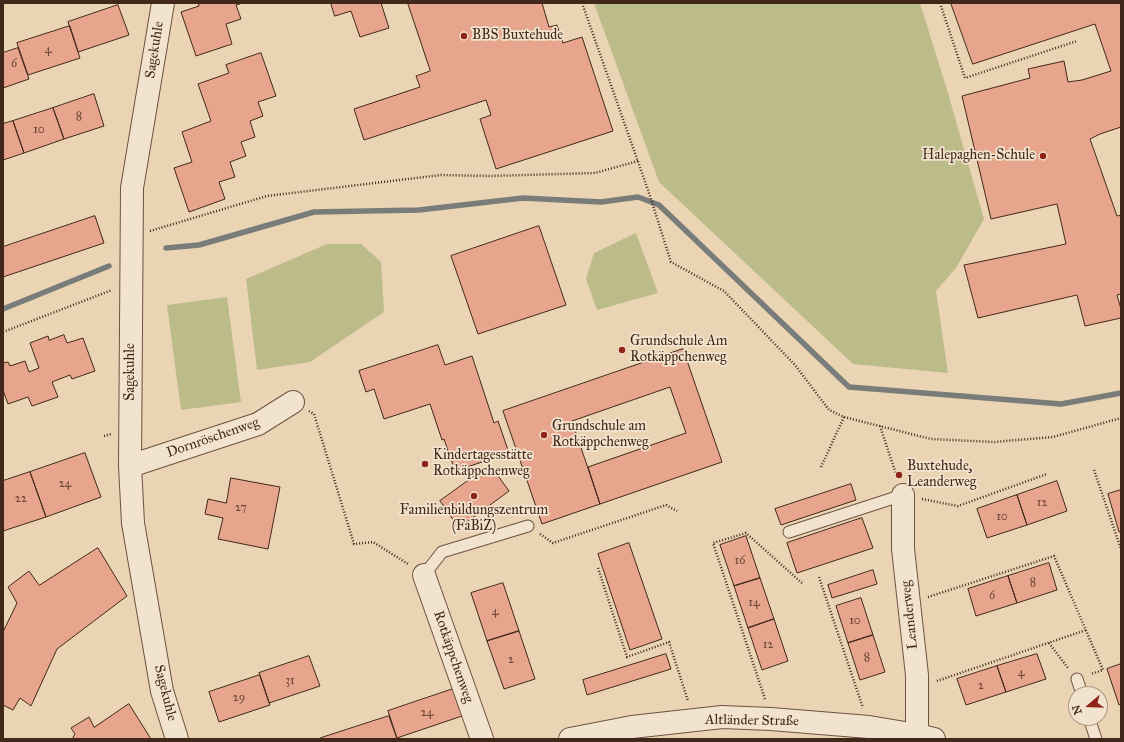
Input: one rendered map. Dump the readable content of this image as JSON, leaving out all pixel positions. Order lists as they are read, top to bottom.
{
  "streets": {
    "street": [
      "Sagekuhle",
      "Dornröschenweg",
      "Leanderweg",
      "Rotkäppchenweg",
      "Altländer Straße"
    ]
  },
  "crossings": [
    ["Sagekuhle", "Dornröschenweg"],
    ["Leanderweg", "Altländer Straße"]
  ],
  "places": [
    "BBS Buxtehude",
    "Halepaghen-Schule",
    "Grundschule Am Rotkäppchenweg",
    "Grundschule am Rotkäppchenweg",
    "Kindertagesstätte Rotkäppchenweg",
    "Buxtehude, Leanderweg",
    "Familienbildungszentrum (FaBiZ)"
  ],
  "house_numbers": [
    "4",
    "6",
    "8",
    "10",
    "24",
    "22",
    "12",
    "27",
    "10",
    "16",
    "8",
    "6",
    "14",
    "4",
    "10",
    "12",
    "8",
    "2",
    "4",
    "31",
    "2",
    "29",
    "24"
  ],
  "north": "left"
}
